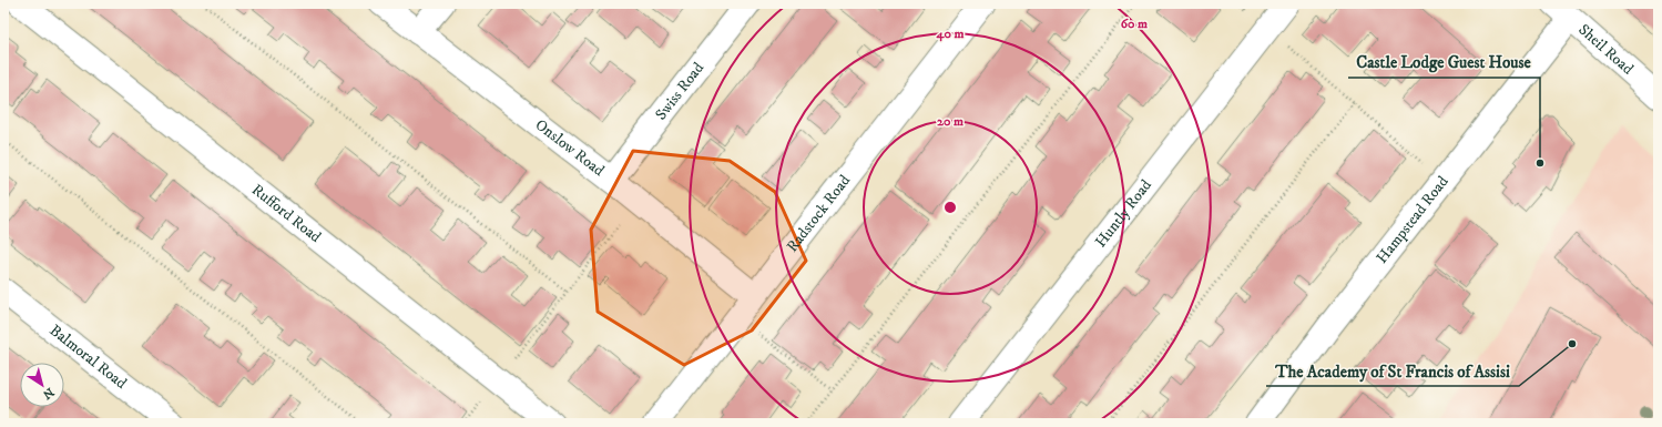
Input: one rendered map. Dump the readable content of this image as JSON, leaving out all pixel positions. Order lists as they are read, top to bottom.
{
  "streets": {
    "street": [
      "Sheil Road",
      "Swiss Road",
      "Onslow Road",
      "Radstock Road",
      "Rufford Road",
      "Huntly Road",
      "Hampstead Road",
      "Balmoral Road"
    ]
  },
  "crossings": [
    ["Sheil Road", "Hampstead Road"],
    ["Swiss Road", "Onslow Road"],
    ["Onslow Road", "Radstock Road"]
  ],
  "places": ["Castle Lodge Guest House", "The Academy of St Francis of Assisi"],
  "north": "bottom right",
  "rings": ["60 m", "40 m", "20 m"]
}
